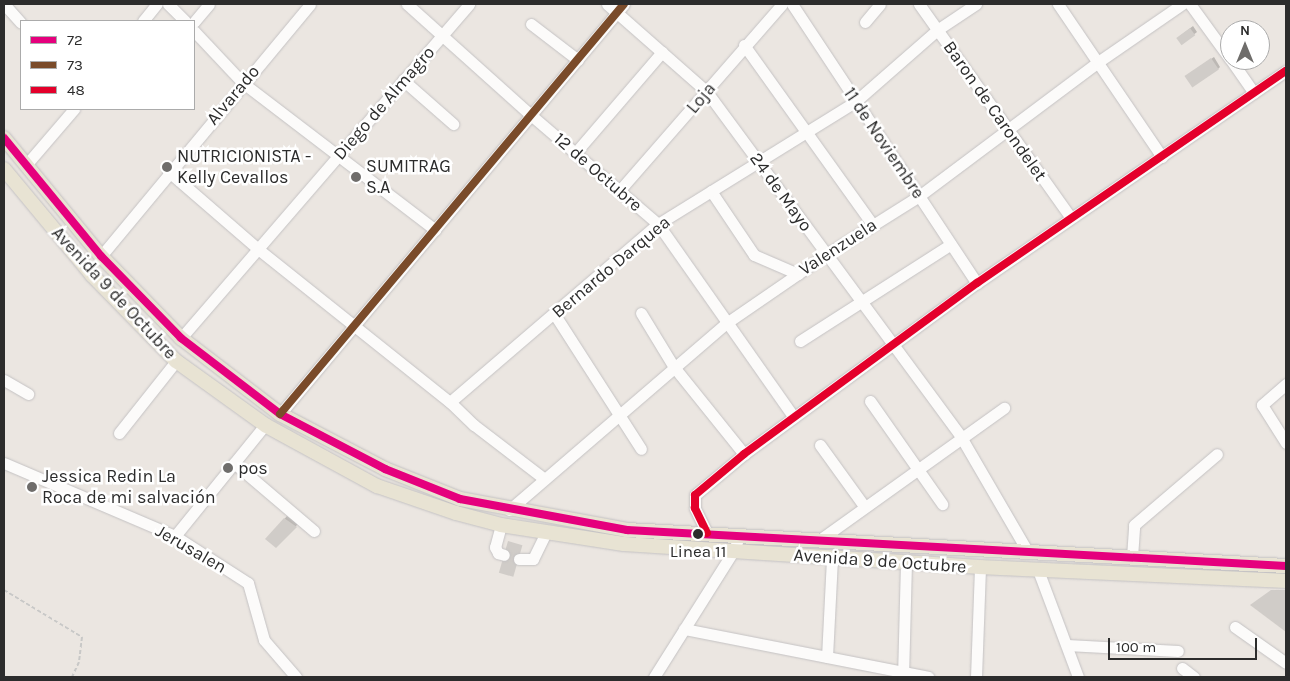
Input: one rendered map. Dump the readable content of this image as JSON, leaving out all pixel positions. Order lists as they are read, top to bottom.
{
  "streets": {
    "main road": ["Avenida 9 de Octubre"],
    "street": [
      "Alvarado",
      "Loja",
      "Diego de Almagro",
      "Baron de Carondelet",
      "11 de Noviembre",
      "12 de Octubre",
      "24 de Mayo",
      "Valenzuela",
      "Bernardo Darquea",
      "Jerusalen"
    ]
  },
  "crossings": [
    ["Alvarado", "Avenida 9 de Octubre"],
    ["Loja", "12 de Octubre"],
    ["Loja", "24 de Mayo"],
    ["Diego de Almagro", "12 de Octubre"],
    ["Diego de Almagro", "Avenida 9 de Octubre"],
    ["Baron de Carondelet", "Valenzuela"],
    ["Baron de Carondelet", "Bernardo Darquea"],
    ["11 de Noviembre", "Valenzuela"],
    ["11 de Noviembre", "Bernardo Darquea"],
    ["12 de Octubre", "Valenzuela"],
    ["12 de Octubre", "Bernardo Darquea"],
    ["24 de Mayo", "Valenzuela"],
    ["24 de Mayo", "Bernardo Darquea"],
    ["24 de Mayo", "Avenida 9 de Octubre"],
    ["Valenzuela", "Avenida 9 de Octubre"]
  ],
  "places": [
    "NUTRICIONISTA - Kelly Cevallos",
    "SUMITRAG S.A",
    "pos",
    "Jessica Redin La Roca de mi salvación",
    "Linea 11"
  ],
  "lines": ["transit line 73", "transit line 48", "transit line 72"],
  "legend": ["72", "73", "48"],
  "scale_bar": "100 m",
  "north": "top"
}
